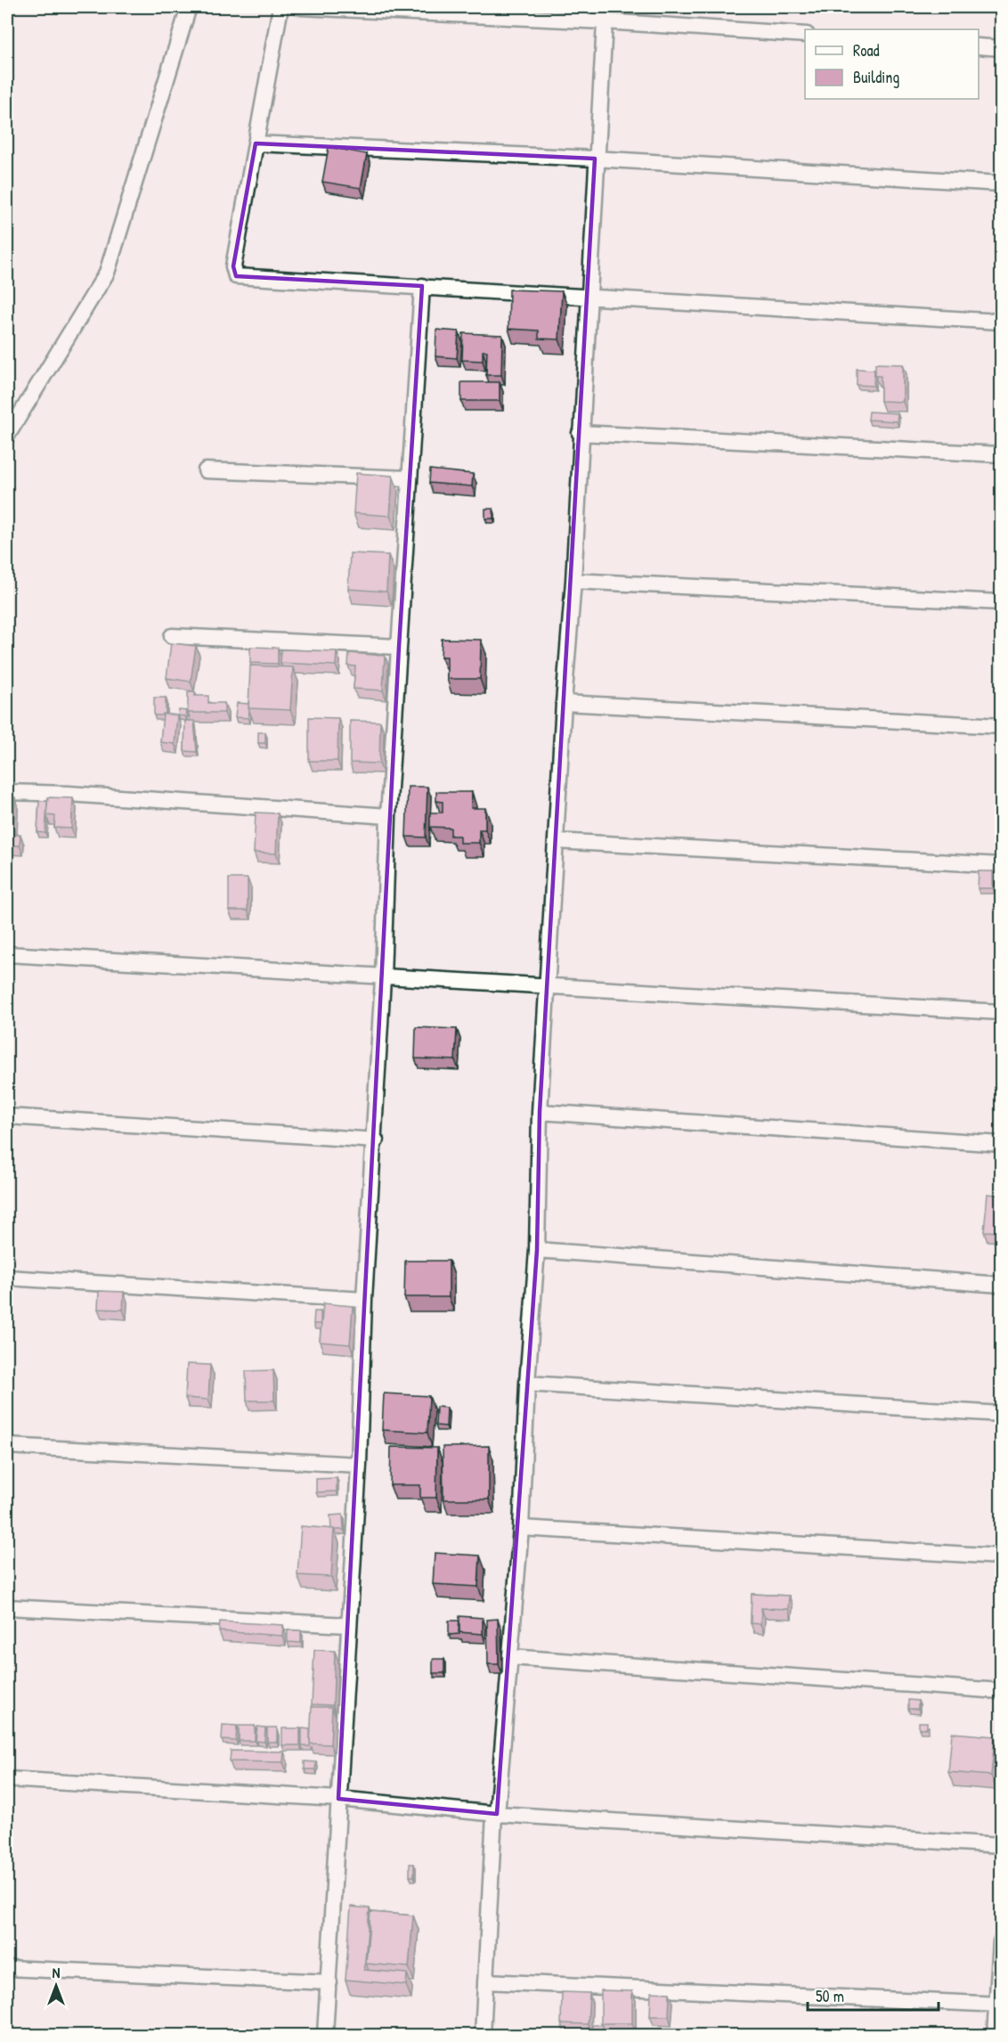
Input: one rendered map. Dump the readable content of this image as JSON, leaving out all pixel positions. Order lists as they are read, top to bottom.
{
  "legend": ["Road", "Building"],
  "scale_bar": "50 m",
  "north": "top"
}
